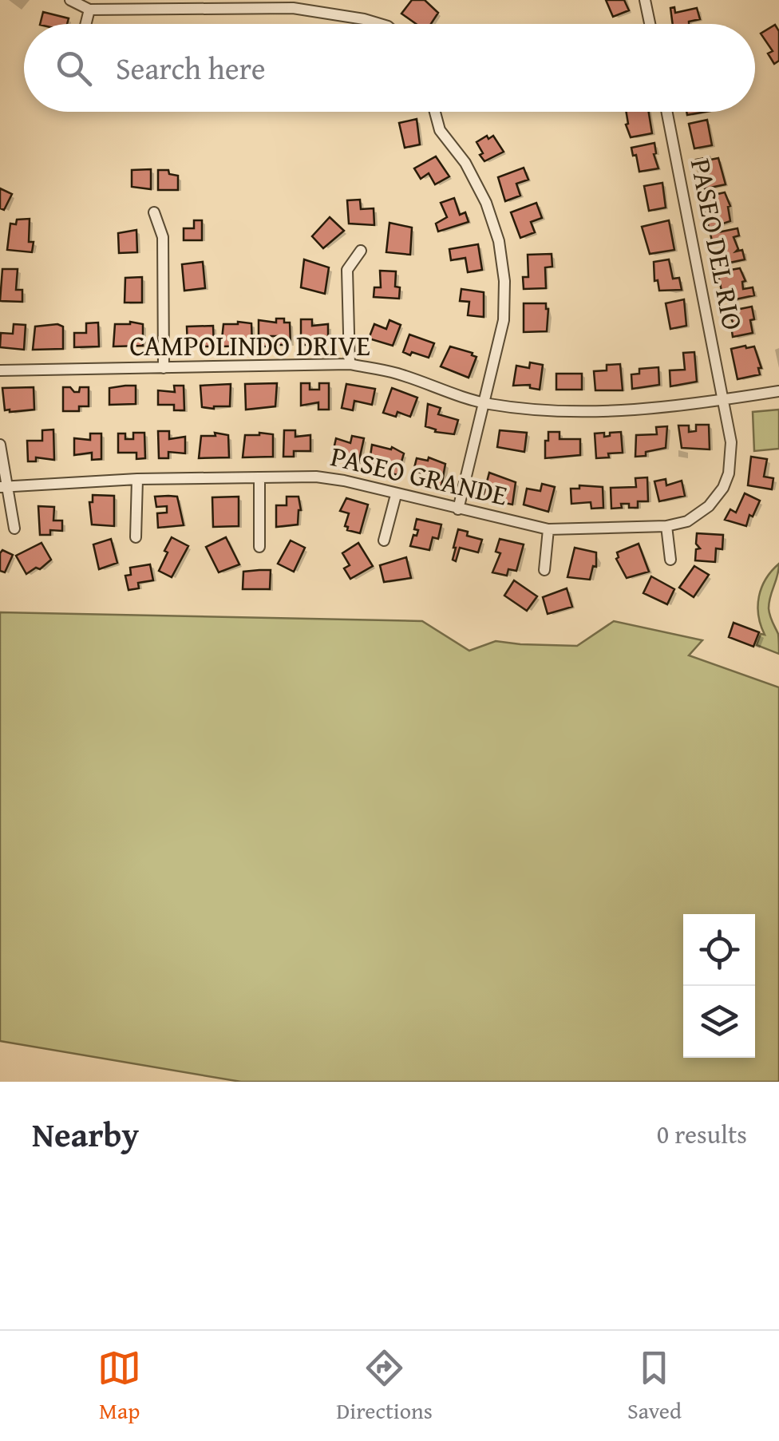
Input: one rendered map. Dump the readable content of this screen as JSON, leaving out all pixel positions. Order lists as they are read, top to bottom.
{
  "streets": {
    "street": ["PASEO DEL RIO", "CAMPOLINDO DRIVE", "PASEO GRANDE"]
  },
  "crossings": [
    ["PASEO DEL RIO", "CAMPOLINDO DRIVE"],
    ["PASEO DEL RIO", "PASEO GRANDE"],
    ["CAMPOLINDO DRIVE", "PASEO GRANDE"]
  ],
  "page": {
    "search": "Search here",
    "heading": ["Nearby", "0 results"],
    "nav": ["Map", "Directions", "Saved"]
  }
}
